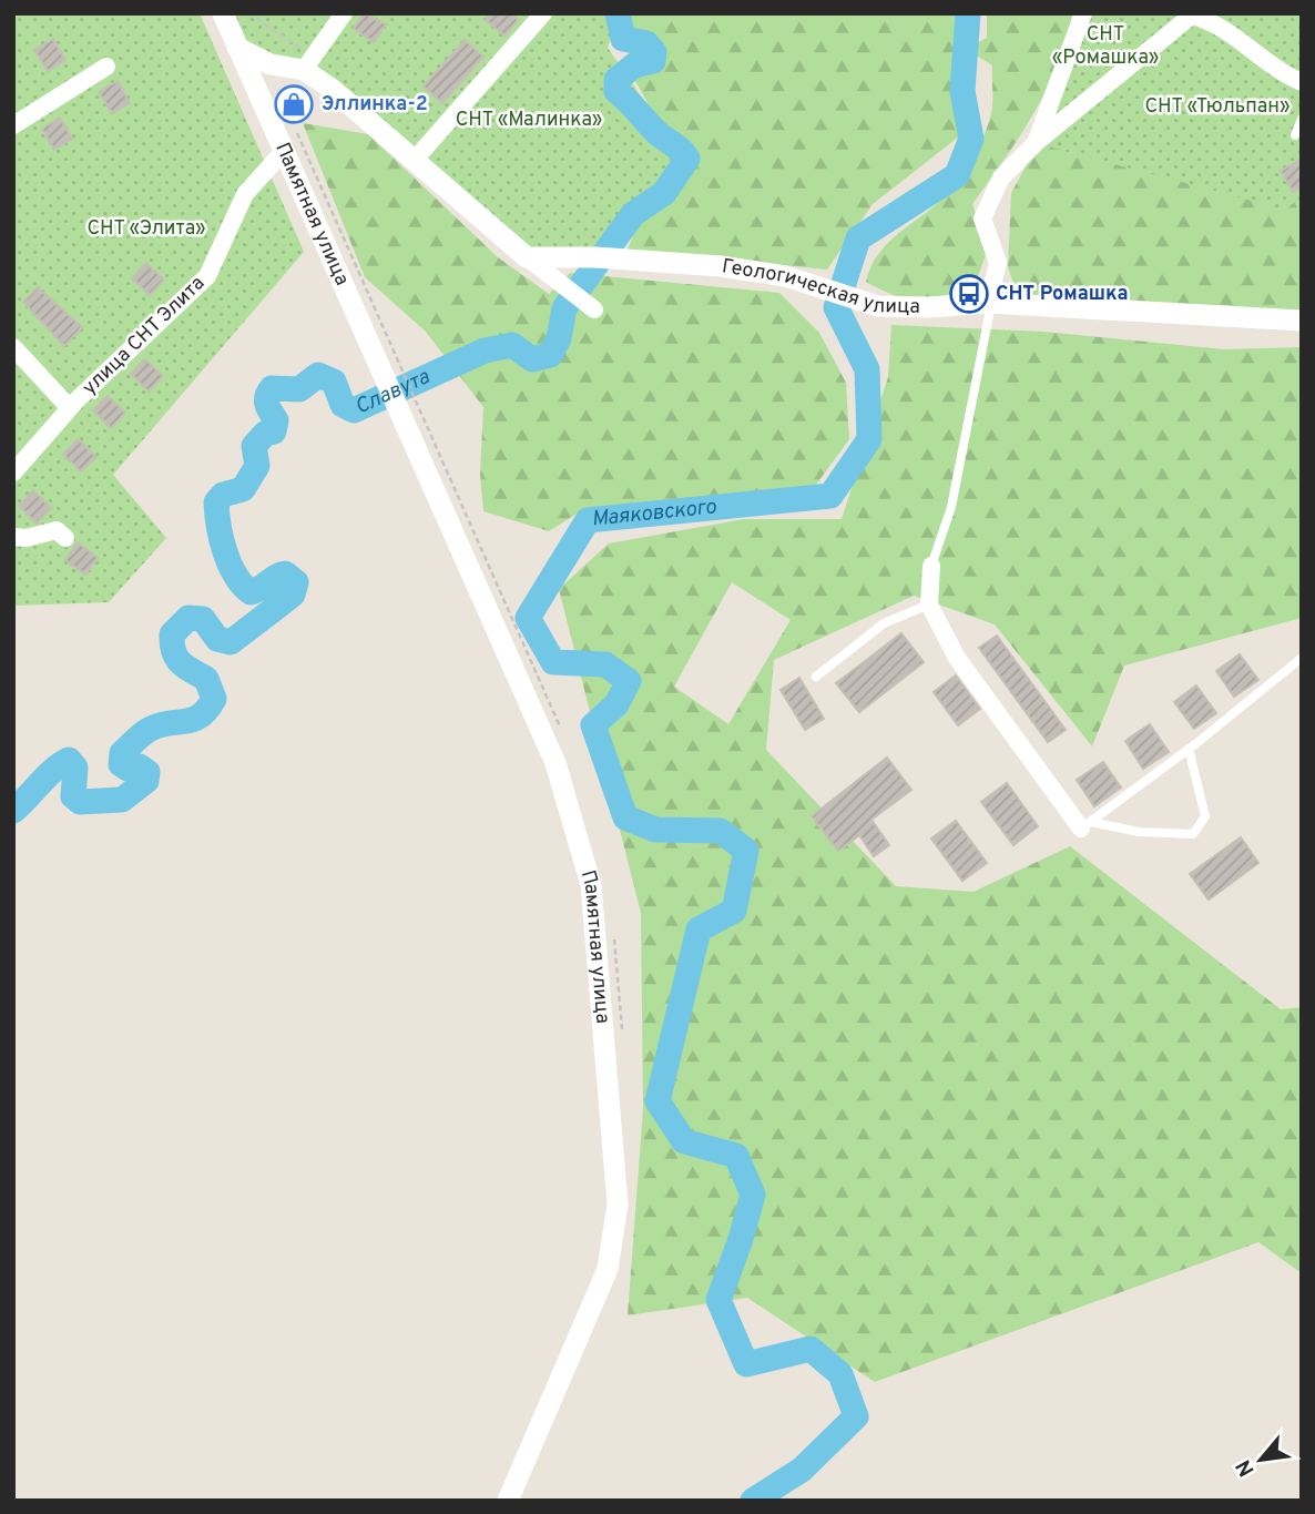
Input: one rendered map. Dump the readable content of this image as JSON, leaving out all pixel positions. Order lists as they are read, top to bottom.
{
  "streets": {
    "street": ["Памятная улица", "Геологическая улица", "улица СНТ Элита"]
  },
  "crossings": [
    ["Памятная улица", "улица СНТ Элита"]
  ],
  "water": ["Славута", "Маяковского"],
  "parks": [
    "СНТ «Ромашка»",
    "СНТ «Тюльпан»",
    "СНТ «Малинка»",
    "СНТ «Элита»"
  ],
  "places": {
    "shop": ["Эллинка-2"],
    "bus stop": ["СНТ Ромашка"]
  },
  "north": "bottom left"
}
